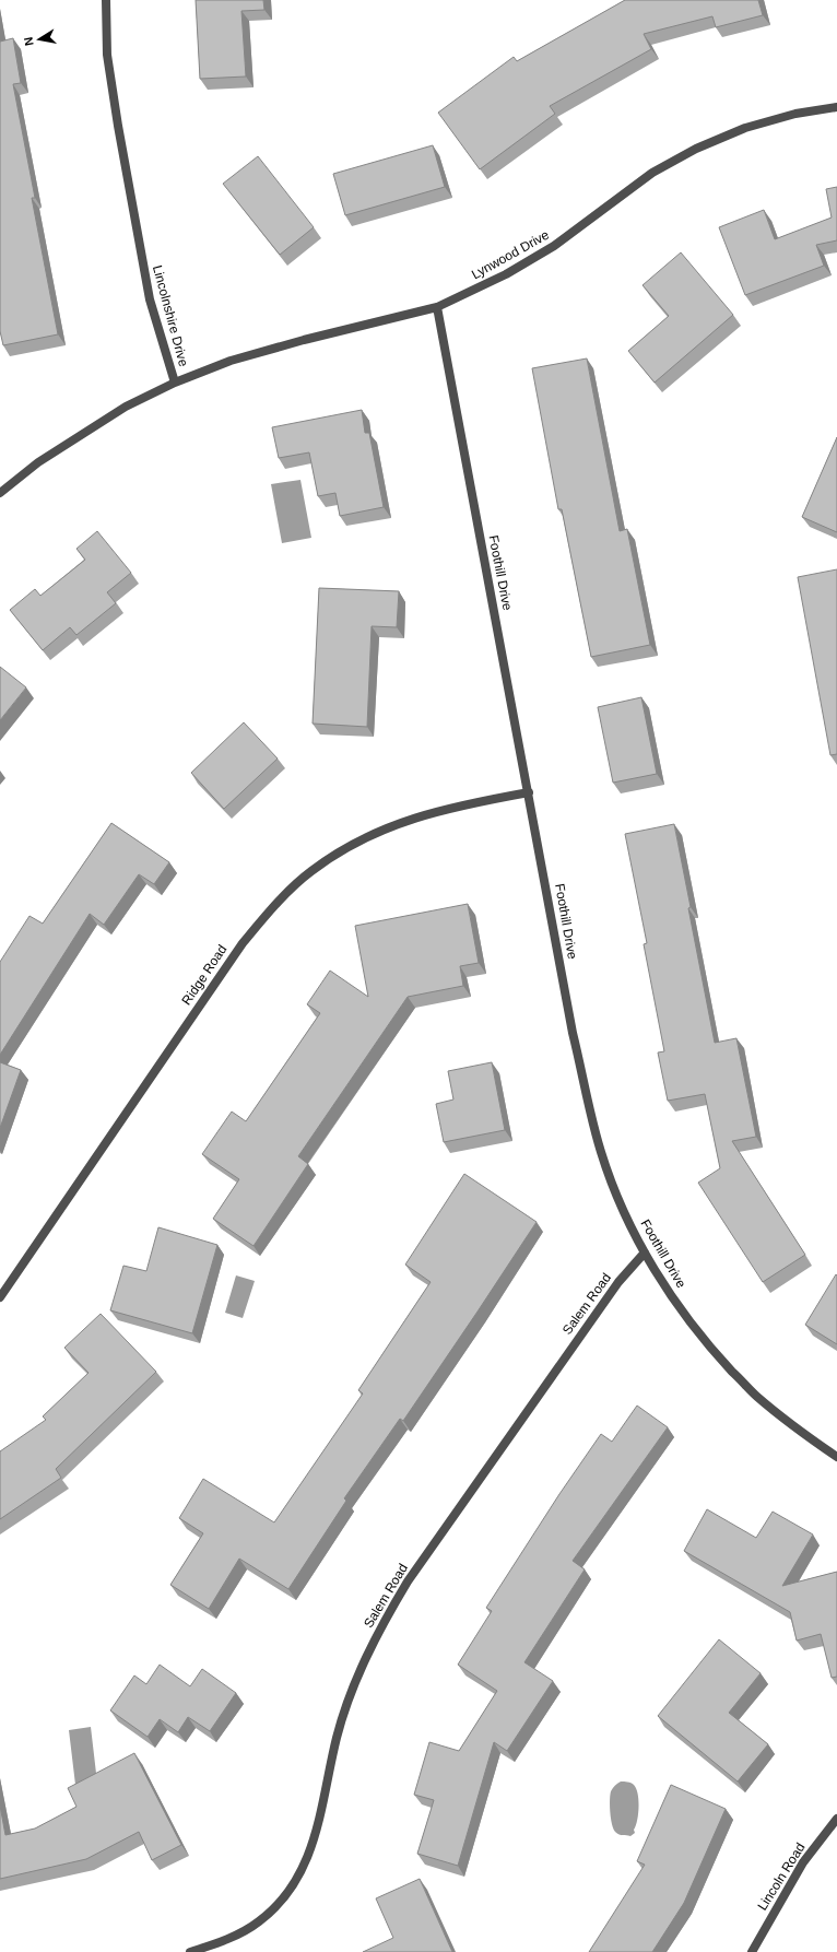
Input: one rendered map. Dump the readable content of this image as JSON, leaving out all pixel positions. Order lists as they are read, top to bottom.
{
  "streets": {
    "street": [
      "Lynwood Drive",
      "Lincolnshire Drive",
      "Foothill Drive",
      "Ridge Road",
      "Salem Road",
      "Lincoln Road"
    ]
  },
  "crossings": [
    ["Lynwood Drive", "Lincolnshire Drive"],
    ["Lynwood Drive", "Foothill Drive"],
    ["Foothill Drive", "Ridge Road"],
    ["Foothill Drive", "Salem Road"]
  ],
  "north": "left"
}
